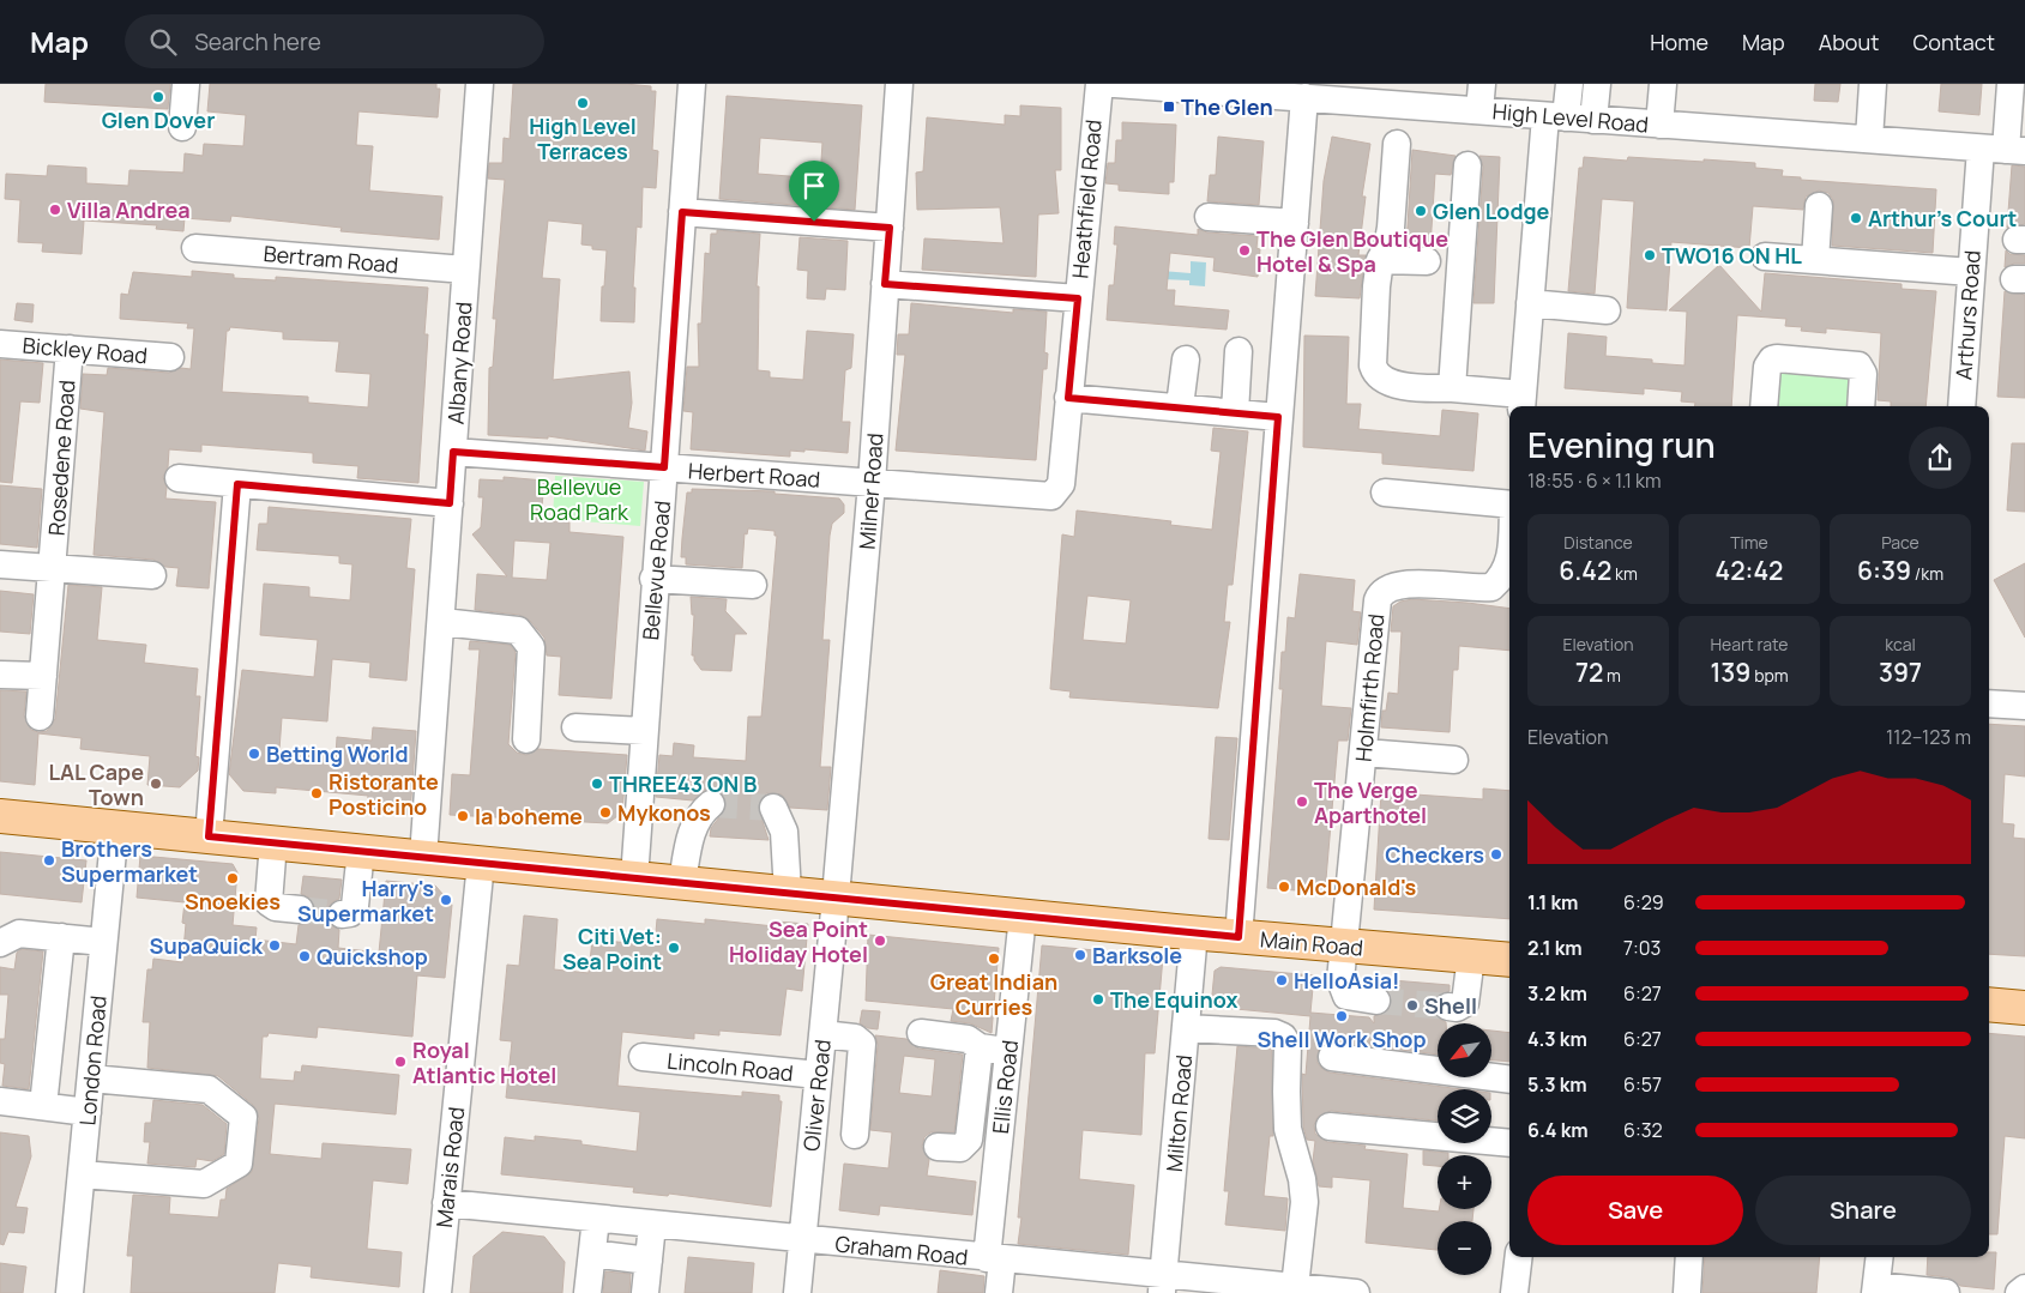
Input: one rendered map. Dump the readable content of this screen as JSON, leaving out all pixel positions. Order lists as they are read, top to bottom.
{
  "streets": {
    "main road": ["Main Road"],
    "street": [
      "High Level Road",
      "Heathfield Road",
      "Bertram Road",
      "Arthurs Road",
      "Bickley Road",
      "Albany Road",
      "Rosedene Road",
      "Herbert Road",
      "Milner Road",
      "Bellevue Road",
      "Holmfirth Road",
      "London Road",
      "Lincoln Road",
      "Ellis Road",
      "Oliver Road",
      "Milton Road",
      "Marais Road",
      "Graham Road"
    ]
  },
  "crossings": [
    ["High Level Road", "Arthurs Road"],
    ["Heathfield Road", "Herbert Road"],
    ["Bertram Road", "Albany Road"],
    ["Bickley Road", "Rosedene Road"],
    ["Albany Road", "Herbert Road"],
    ["Albany Road", "Main Road"],
    ["Herbert Road", "Milner Road"],
    ["Herbert Road", "Bellevue Road"],
    ["Milner Road", "Main Road"],
    ["Milner Road", "Oliver Road"],
    ["Bellevue Road", "Main Road"],
    ["Holmfirth Road", "Main Road"],
    ["Main Road", "London Road"],
    ["Main Road", "Ellis Road"],
    ["Main Road", "Oliver Road"],
    ["Main Road", "Milton Road"],
    ["Main Road", "Marais Road"],
    ["Lincoln Road", "Oliver Road"],
    ["Ellis Road", "Graham Road"],
    ["Oliver Road", "Graham Road"],
    ["Milton Road", "Graham Road"],
    ["Marais Road", "Graham Road"]
  ],
  "parks": ["Bellevue Road Park"],
  "places": {
    "other": [
      "Glen Dover",
      "High Level Terraces",
      "Villa Andrea",
      "Glen Lodge",
      "Arthur's Court",
      "The Glen Boutique Hotel & Spa",
      "TWO16 ON HL",
      "Betting World",
      "LAL Cape Town",
      "THREE43 ON B",
      "Ristorante Posticino",
      "The Verge Aparthotel",
      "Mykonos",
      "la boheme",
      "Checkers",
      "Brothers Supermarket",
      "Snoekies",
      "McDonald's",
      "Harry's Supermarket",
      "Sea Point Holiday Hotel",
      "SupaQuick",
      "Citi Vet: Sea Point",
      "Barksole",
      "Quickshop",
      "Great Indian Curries",
      "HelloAsia!",
      "The Equinox",
      "Shell",
      "Shell Work Shop",
      "Royal Atlantic Hotel"
    ],
    "transit": ["The Glen"]
  },
  "north": "bottom left",
  "page": {
    "header": "Map",
    "search": "Search here",
    "nav": [
      "Home",
      "Map",
      "About",
      "Contact"
    ],
    "heading": ["Evening run", "18:55 · 6 × 1.1 km"],
    "stats": [
      ["Distance", "6.42 km"],
      ["Time", "42:42"],
      ["Pace", "6:39 /km"],
      ["Elevation", "72 m"],
      ["Heart rate", "139 bpm"],
      ["kcal", "397"]
    ],
    "chart": ["Elevation", "112–123 m"],
    "list": [
      {
        "name": "1.1 km",
        "note": "6:29"
      },
      {
        "name": "2.1 km",
        "note": "7:03"
      },
      {
        "name": "3.2 km",
        "note": "6:27"
      },
      {
        "name": "4.3 km",
        "note": "6:27"
      },
      {
        "name": "5.3 km",
        "note": "6:57"
      },
      {
        "name": "6.4 km",
        "note": "6:32"
      }
    ],
    "map_buttons": ["+", "−"],
    "buttons": ["Save", "Share"]
  }
}
